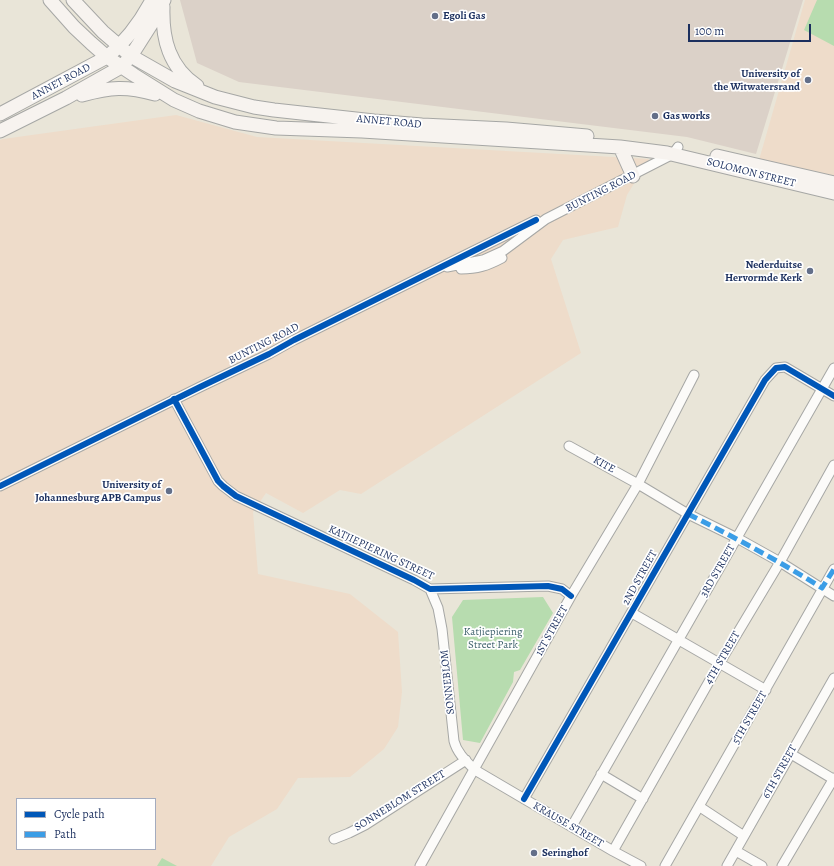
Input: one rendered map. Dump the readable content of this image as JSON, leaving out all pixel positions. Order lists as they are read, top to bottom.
{
  "streets": {
    "main road": ["ANNET ROAD", "SOLOMON STREET"],
    "street": [
      "BUNTING ROAD",
      "KITE",
      "KATJIEPIERING STREET",
      "3RD STREET",
      "2ND STREET",
      "1ST STREET",
      "4TH STREET",
      "SONNEBLOM",
      "5TH STREET",
      "6TH STREET",
      "SONNEBLOM STREET",
      "KRAUSE STREET"
    ]
  },
  "crossings": [
    ["ANNET ROAD", "SOLOMON STREET"],
    ["ANNET ROAD", "BUNTING ROAD"],
    ["SOLOMON STREET", "BUNTING ROAD"],
    ["BUNTING ROAD", "KATJIEPIERING STREET"],
    ["KITE", "3RD STREET"],
    ["KITE", "2ND STREET"],
    ["KITE", "1ST STREET"],
    ["KITE", "4TH STREET"],
    ["KITE", "5TH STREET"],
    ["KATJIEPIERING STREET", "1ST STREET"],
    ["KATJIEPIERING STREET", "SONNEBLOM"],
    ["3RD STREET", "2ND STREET"],
    ["3RD STREET", "KRAUSE STREET"],
    ["2ND STREET", "KRAUSE STREET"],
    ["1ST STREET", "SONNEBLOM"],
    ["1ST STREET", "KRAUSE STREET"],
    ["4TH STREET", "KRAUSE STREET"],
    ["SONNEBLOM", "SONNEBLOM STREET"],
    ["SONNEBLOM", "KRAUSE STREET"]
  ],
  "parks": ["Katjiepiering Street Park"],
  "places": [
    "Egoli Gas",
    "University of the Witwatersrand",
    "Gas works",
    "Nederduitse Hervormde Kerk",
    "University of Johannesburg APB Campus",
    "Seringhof"
  ],
  "legend": ["Cycle path", "Path"],
  "scale_bar": "100 m"
}
